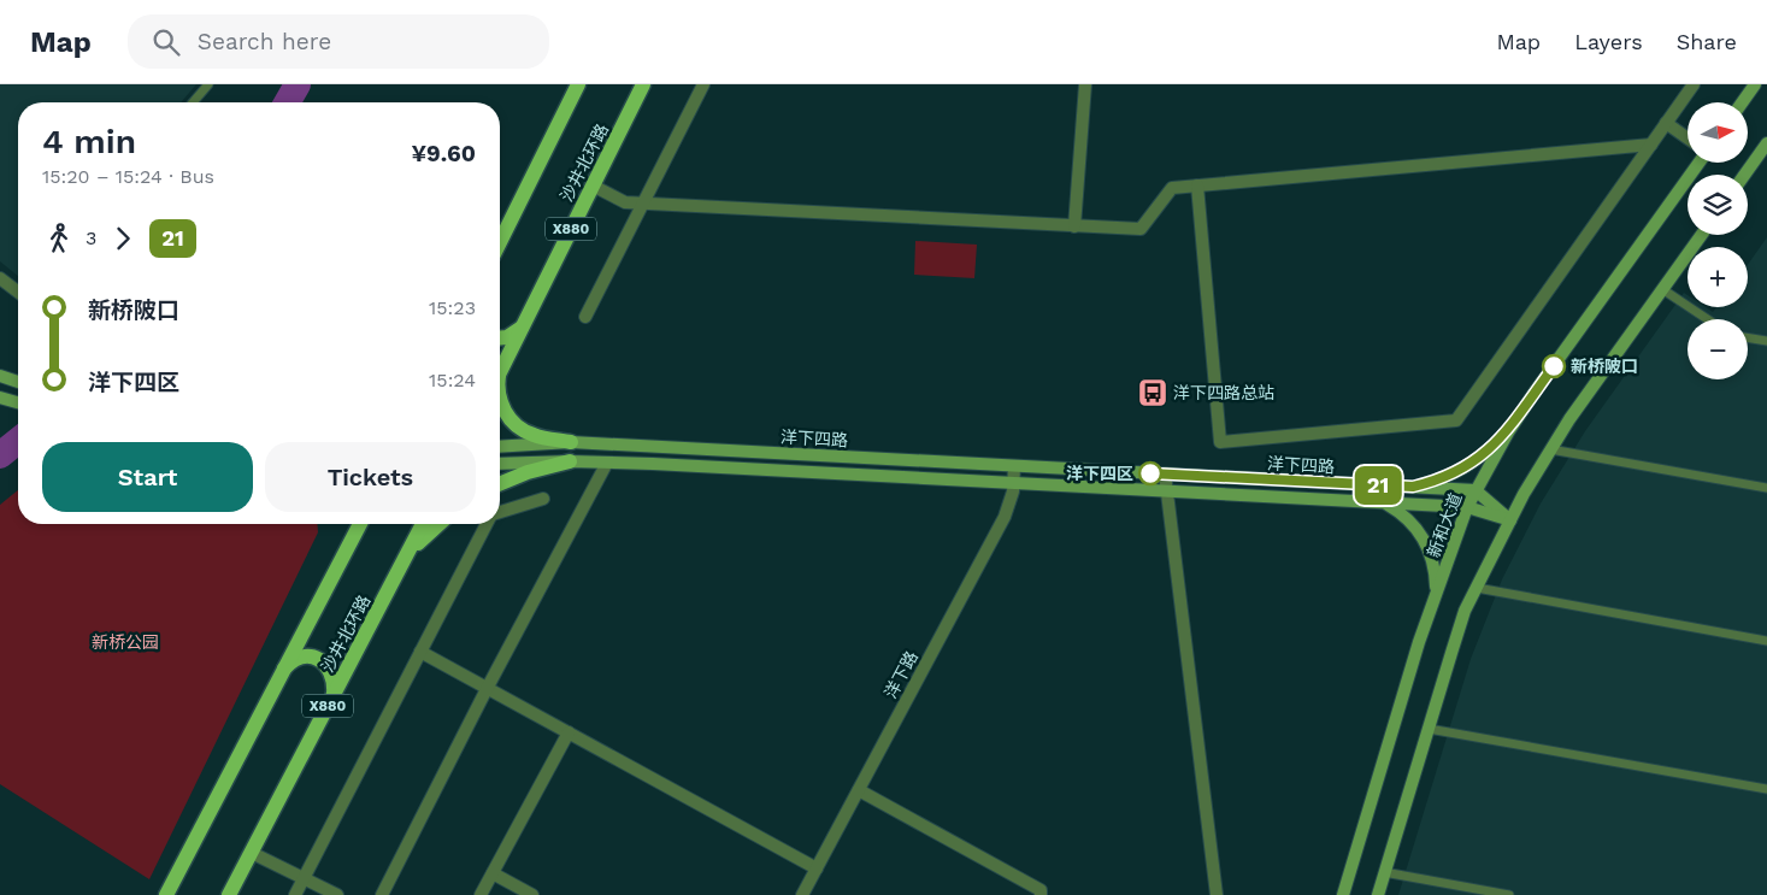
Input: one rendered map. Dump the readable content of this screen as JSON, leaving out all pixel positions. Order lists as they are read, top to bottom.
{
  "streets": {
    "main road": ["沙井北环路", "X880"],
    "street": ["洋下四路", "新和大道", "洋下路"]
  },
  "crossings": [
    ["洋下四路", "新和大道"],
    ["洋下四路", "洋下路"]
  ],
  "parks": ["新桥公园"],
  "places": {
    "other": ["新桥陂口", "洋下四区"],
    "bus stop": ["洋下四路总站"]
  },
  "lines": ["bus line 21"],
  "north": "right",
  "page": {
    "header": "Map",
    "search": "Search here",
    "nav": ["Map", "Layers", "Share"],
    "on_map": "21",
    "map_buttons": ["+", "−"],
    "heading": ["4 min", "15:20 – 15:24 · Bus", "¥9.60"],
    "legs": ["3", "21"],
    "list": [
      {
        "name": "新桥陂口",
        "value": "15:23"
      },
      {
        "name": "洋下四区",
        "value": "15:24"
      }
    ],
    "buttons": ["Start", "Tickets"]
  }
}
